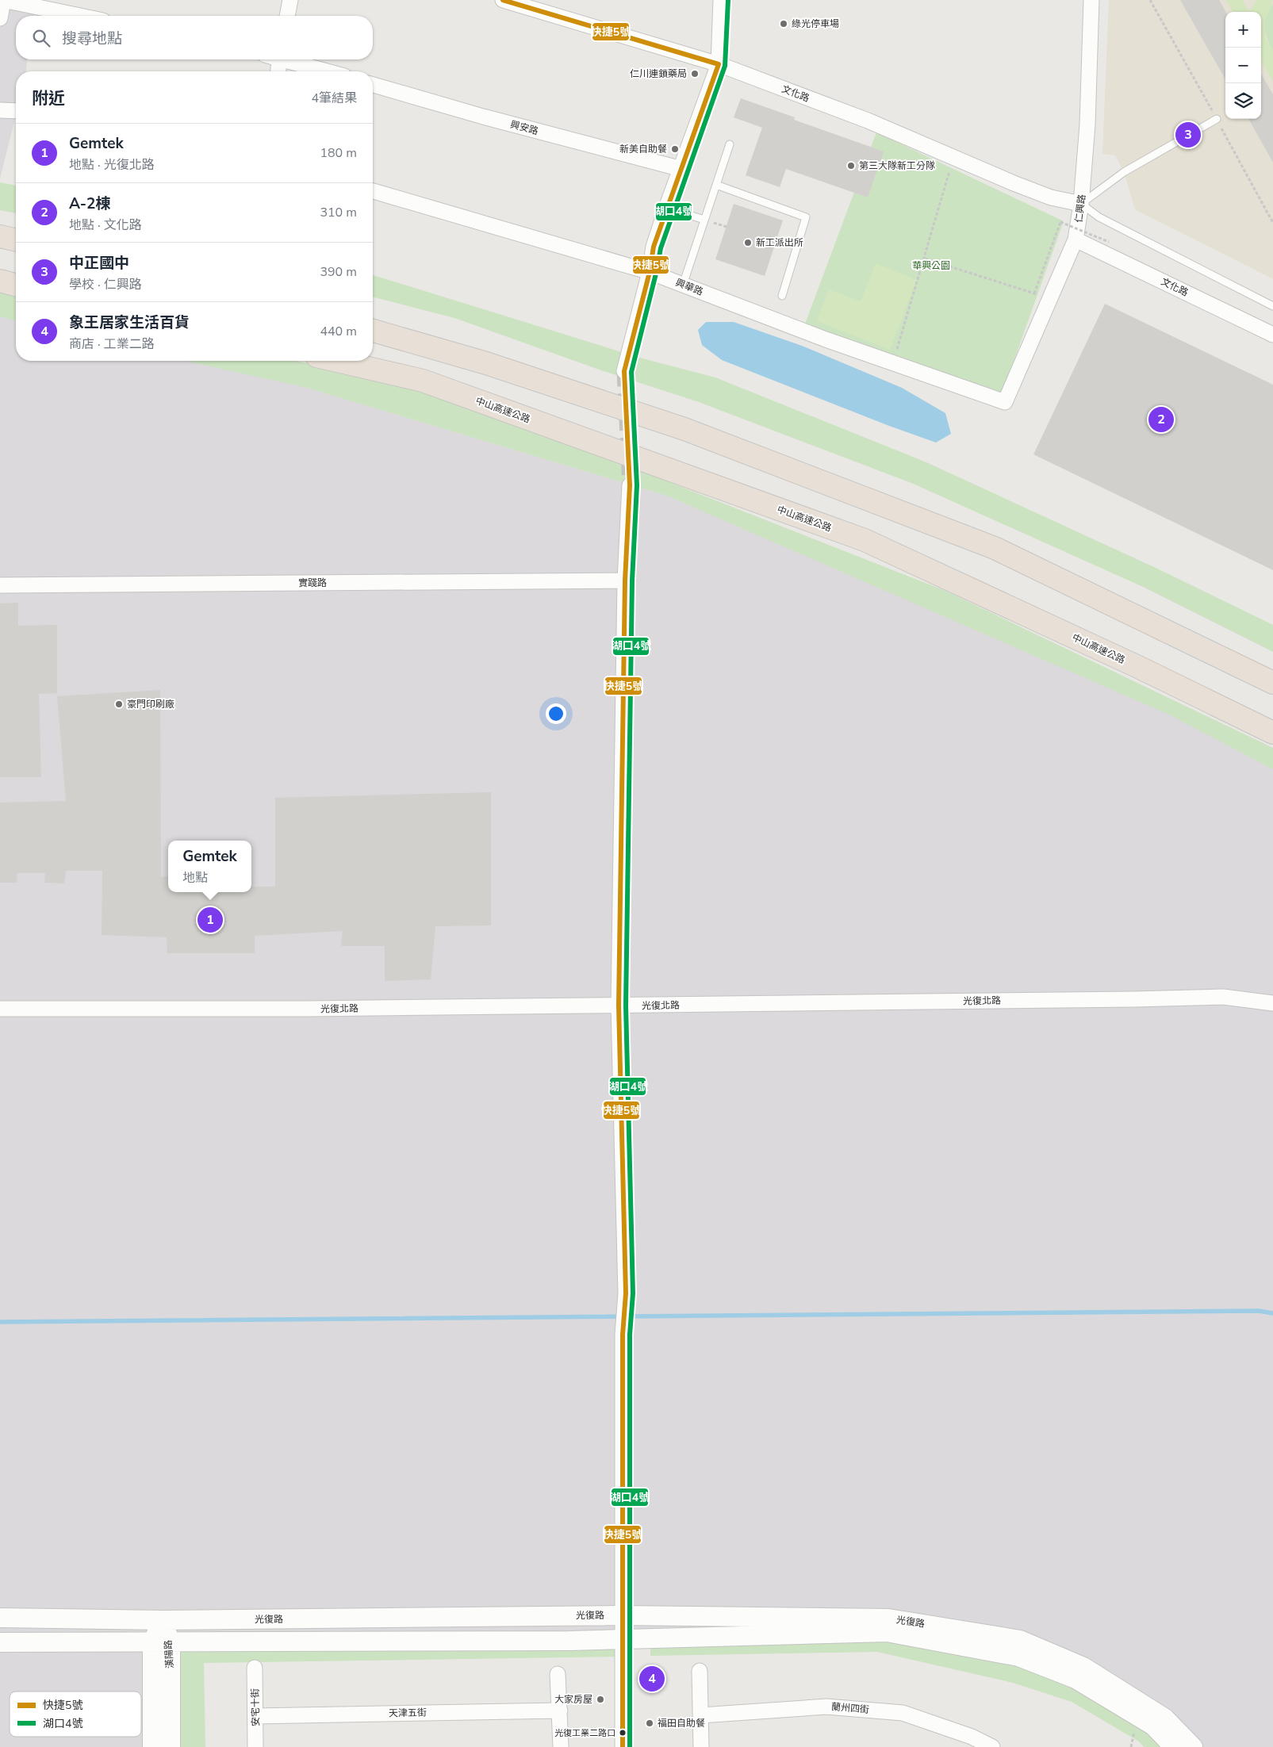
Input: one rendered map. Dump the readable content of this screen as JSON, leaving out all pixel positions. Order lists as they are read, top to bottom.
{
  "streets": {
    "highway": ["中山高速公路"],
    "street": [
      "文化路",
      "興安路",
      "仁興路",
      "興華路",
      "實踐路",
      "光復北路",
      "光復路",
      "漢陽路",
      "安宅十街",
      "蘭州四街",
      "天津五街"
    ]
  },
  "crossings": [
    ["文化路", "仁興路"],
    ["仁興路", "興華路"],
    ["光復路", "漢陽路"],
    ["安宅十街", "天津五街"]
  ],
  "parks": ["華興公園"],
  "places": [
    "綠光停車場",
    "仁川連鎖藥局",
    "新美自助餐",
    "第三大隊新工分隊",
    "新工派出所",
    "豪門印刷廠",
    "大家房屋",
    "福田自助餐",
    "光復工業二路口"
  ],
  "lines": ["transit line 快捷5號", "transit line 湖口4號"],
  "legend": ["快捷5號", "湖口4號"],
  "page": {
    "map_buttons": ["+", "−"],
    "search": "搜尋地點",
    "heading": ["附近", "4筆結果"],
    "pins": [
      "3",
      "2",
      "1",
      "4"
    ],
    "list": [
      {
        "mark": "1",
        "name": "Gemtek",
        "note": "地點 · 光復北路",
        "value": "180 m"
      },
      {
        "mark": "2",
        "name": "A-2棟",
        "note": "地點 · 文化路",
        "value": "310 m"
      },
      {
        "mark": "3",
        "name": "中正國中",
        "note": "學校 · 仁興路",
        "value": "390 m"
      },
      {
        "mark": "4",
        "name": "象王居家生活百貨",
        "note": "商店 · 工業二路",
        "value": "440 m"
      }
    ],
    "popup": ["Gemtek", "地點"]
  }
}
